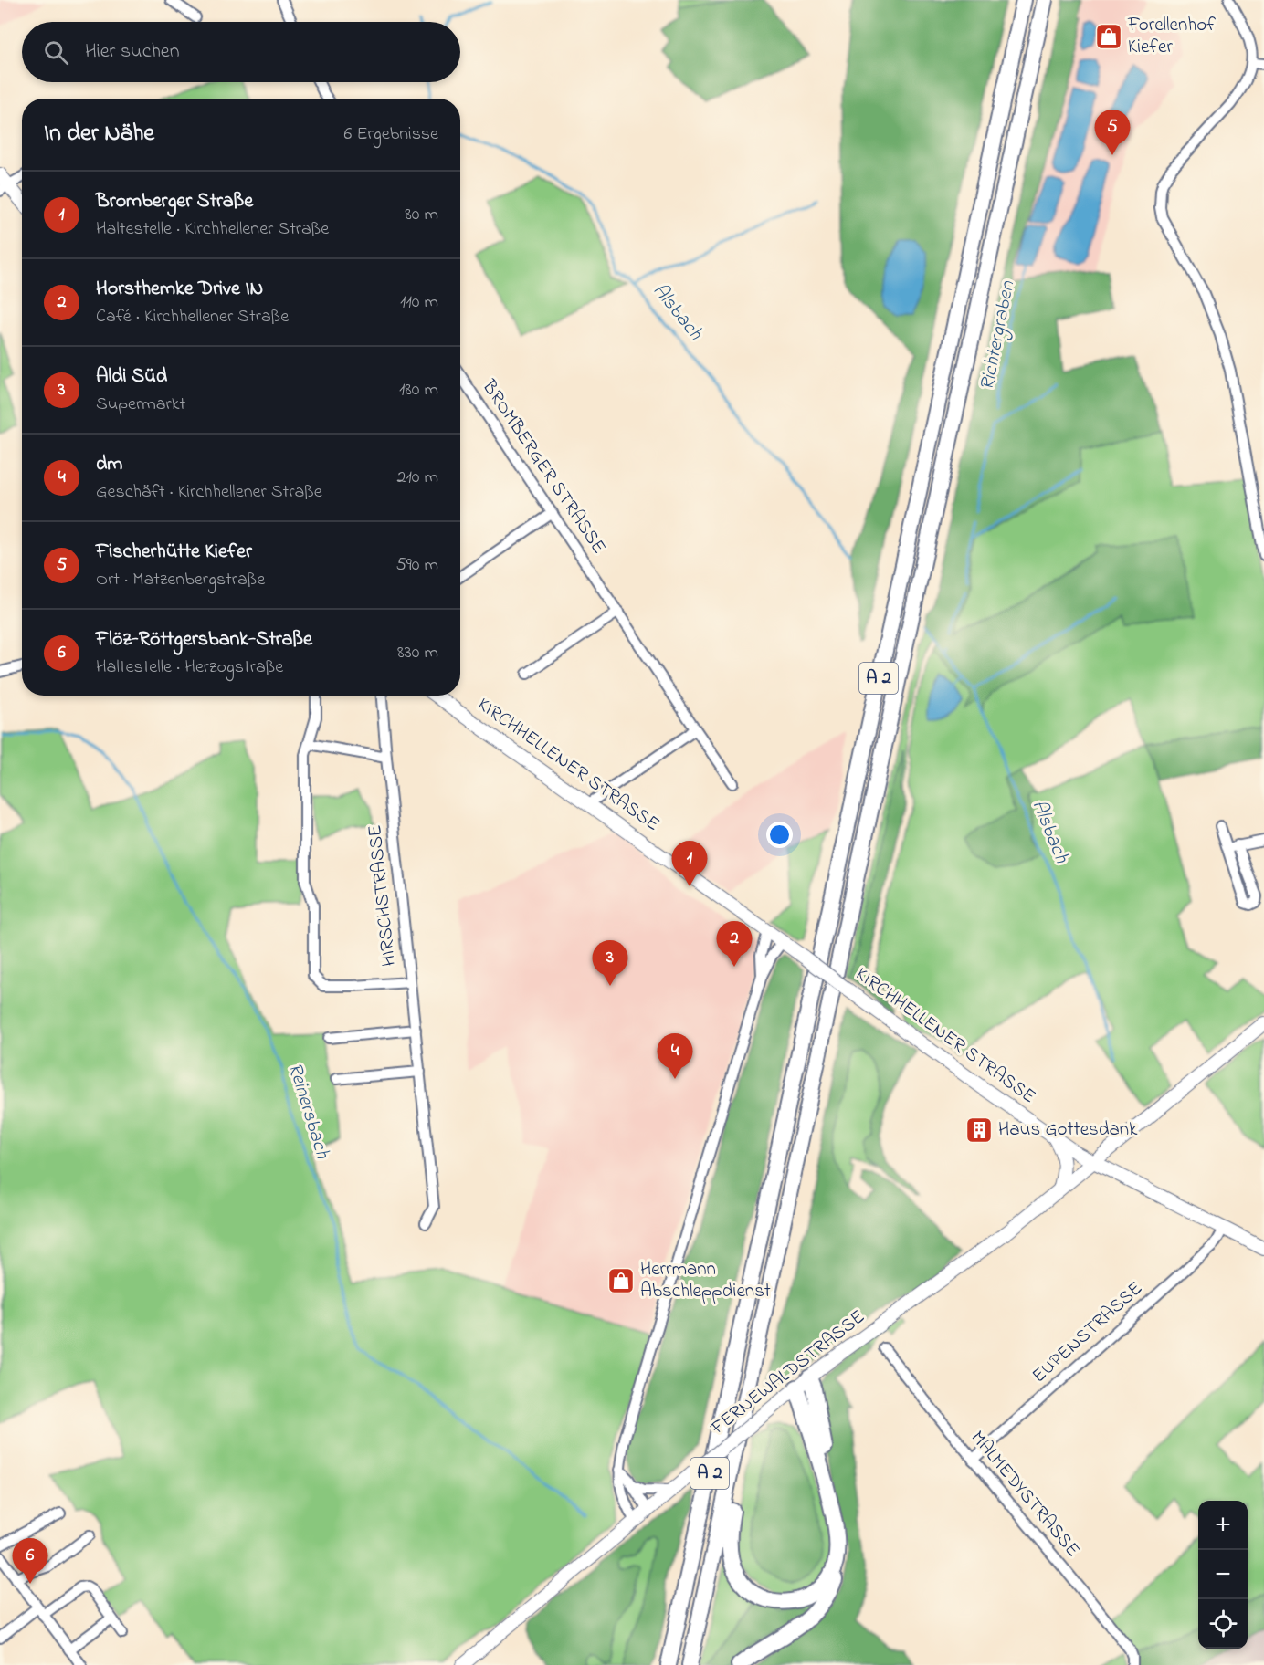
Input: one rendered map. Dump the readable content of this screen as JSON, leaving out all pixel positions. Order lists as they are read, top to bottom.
{
  "streets": {
    "highway": ["A 2"],
    "main road": ["KIRCHHELLENER STRASSE", "FERNEWALDSTRASSE"],
    "street": [
      "BROMBERGER STRASSE",
      "HIRSCHSTRASSE",
      "EUPENSTRASSE",
      "MALMEDYSTRASSE"
    ]
  },
  "crossings": [
    ["KIRCHHELLENER STRASSE", "EUPENSTRASSE"],
    ["KIRCHHELLENER STRASSE", "FERNEWALDSTRASSE"],
    ["EUPENSTRASSE", "MALMEDYSTRASSE"]
  ],
  "water": ["Alsbach", "Richtergraben", "Reinersbach"],
  "places": {
    "shop": ["Forellenhof Kiefer", "Herrmann Abschleppdienst"],
    "building": ["Haus Gottesdank"]
  },
  "page": {
    "search": "Hier suchen",
    "heading": ["In der Nähe", "6 Ergebnisse"],
    "pins": [
      "5",
      "1",
      "2",
      "3",
      "4",
      "6"
    ],
    "list": [
      {
        "mark": "1",
        "name": "Bromberger Straße",
        "note": "Haltestelle · Kirchhellener Straße",
        "value": "80 m"
      },
      {
        "mark": "2",
        "name": "Horsthemke Drive IN",
        "note": "Café · Kirchhellener Straße",
        "value": "110 m"
      },
      {
        "mark": "3",
        "name": "Aldi Süd",
        "note": "Supermarkt",
        "value": "180 m"
      },
      {
        "mark": "4",
        "name": "dm",
        "note": "Geschäft · Kirchhellener Straße",
        "value": "210 m"
      },
      {
        "mark": "5",
        "name": "Fischerhütte Kiefer",
        "note": "Ort · Matzenbergstraße",
        "value": "590 m"
      },
      {
        "mark": "6",
        "name": "Flöz-Röttgersbank-Straße",
        "note": "Haltestelle · Herzogstraße",
        "value": "830 m"
      }
    ],
    "map_buttons": ["+", "−"]
  }
}
